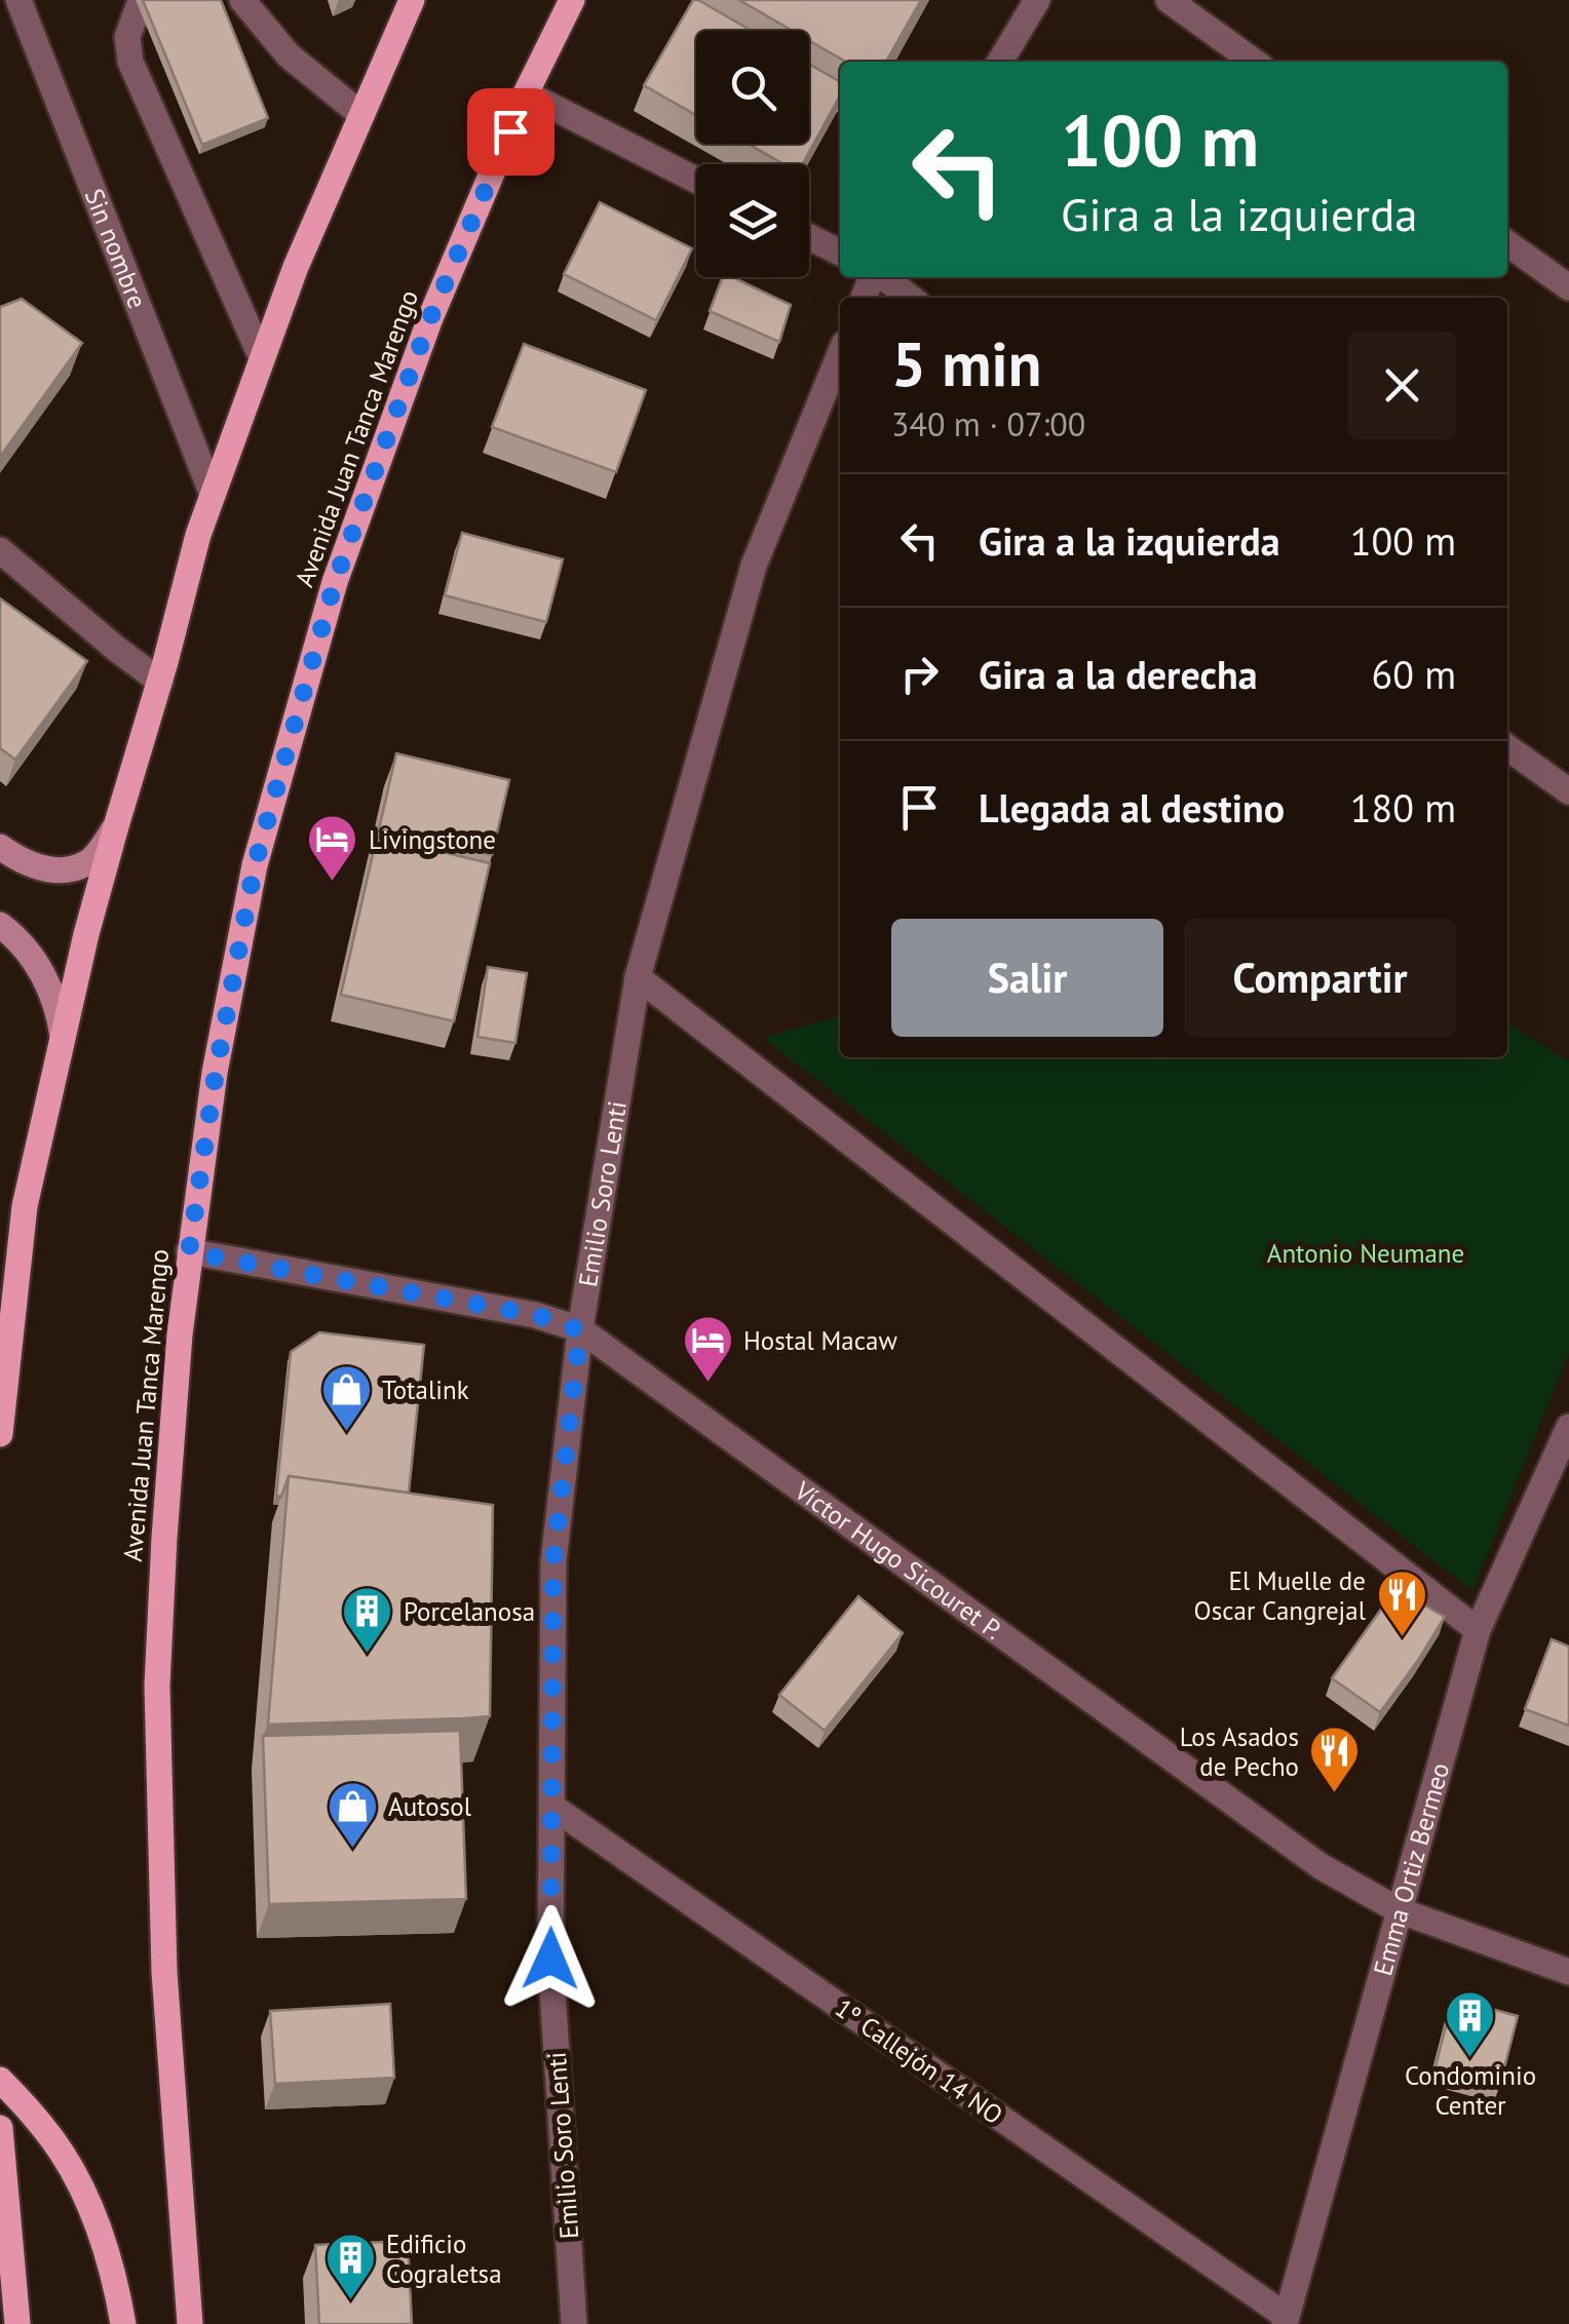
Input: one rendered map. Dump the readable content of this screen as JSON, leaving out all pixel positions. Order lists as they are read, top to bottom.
{
  "streets": {
    "main road": ["Avenida Juan Tanca Marengo"],
    "street": [
      "Sin nombre",
      "Emilio Soro Lenti",
      "Víctor Hugo Sicouret P.",
      "Emma Ortiz Bermeo",
      "1º Callejón 14 NO"
    ]
  },
  "crossings": [
    ["Avenida Juan Tanca Marengo", "Víctor Hugo Sicouret P."],
    ["Emilio Soro Lenti", "Víctor Hugo Sicouret P."],
    ["Emilio Soro Lenti", "1º Callejón 14 NO"],
    ["Víctor Hugo Sicouret P.", "Emma Ortiz Bermeo"],
    ["Emma Ortiz Bermeo", "1º Callejón 14 NO"]
  ],
  "parks": ["Antonio Neumane"],
  "places": {
    "hotel": ["Livingstone", "Hostal Macaw"],
    "shop": ["Totalink", "Autosol"],
    "restaurant": ["El Muelle de Oscar Cangrejal", "Los Asados de Pecho"],
    "building": ["Porcelanosa", "Condominio Center", "Edificio Cograletsa"]
  },
  "page": {
    "turn": ["100 m", "Gira a la izquierda"],
    "heading": ["5 min", "340 m · 07:00"],
    "list": [
      {
        "name": "Gira a la izquierda",
        "value": "100 m"
      },
      {
        "name": "Gira a la derecha",
        "value": "60 m"
      },
      {
        "name": "Llegada al destino",
        "value": "180 m"
      }
    ],
    "buttons": ["Salir", "Compartir"]
  }
}
